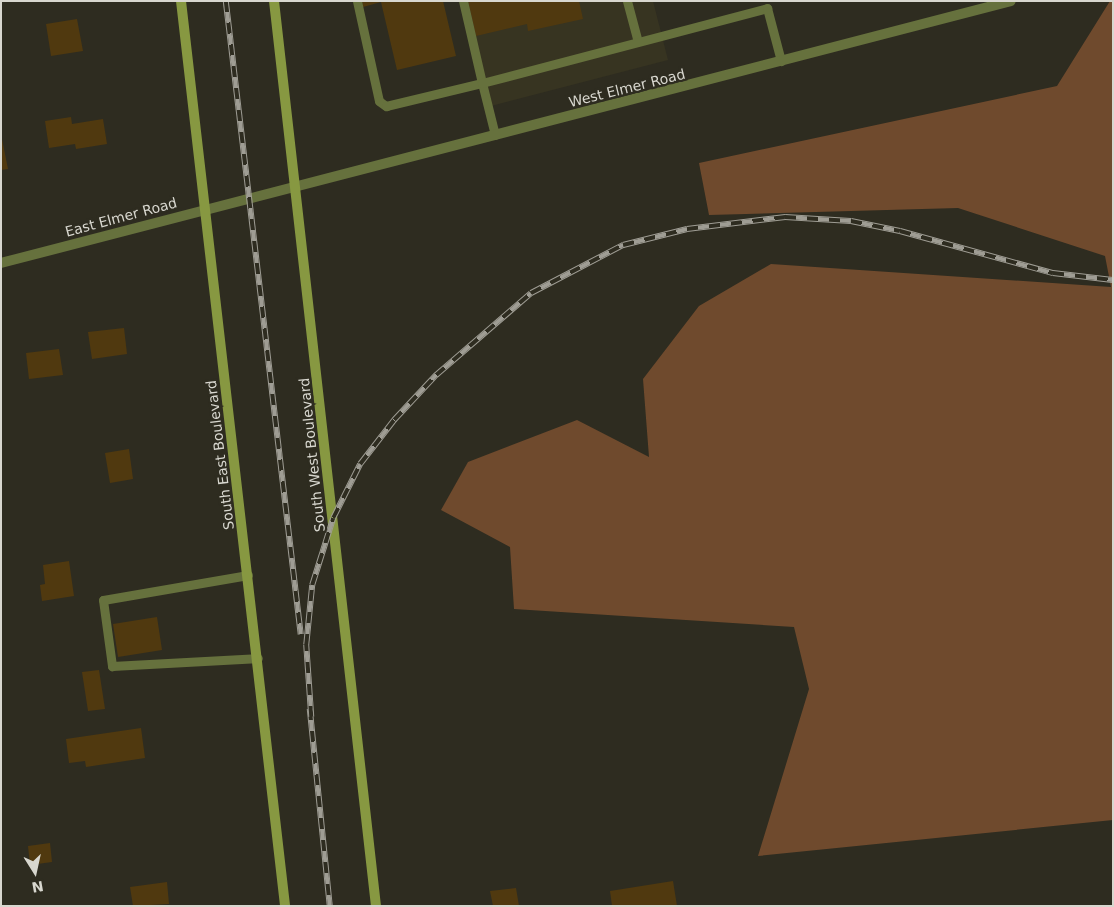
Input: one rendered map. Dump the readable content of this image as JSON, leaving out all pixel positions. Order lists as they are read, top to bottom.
{
  "streets": {
    "main road": ["South East Boulevard", "South West Boulevard"],
    "street": ["West Elmer Road", "East Elmer Road"]
  },
  "crossings": [
    ["West Elmer Road", "East Elmer Road"],
    ["West Elmer Road", "South West Boulevard"],
    ["East Elmer Road", "South East Boulevard"]
  ],
  "north": "bottom"
}
